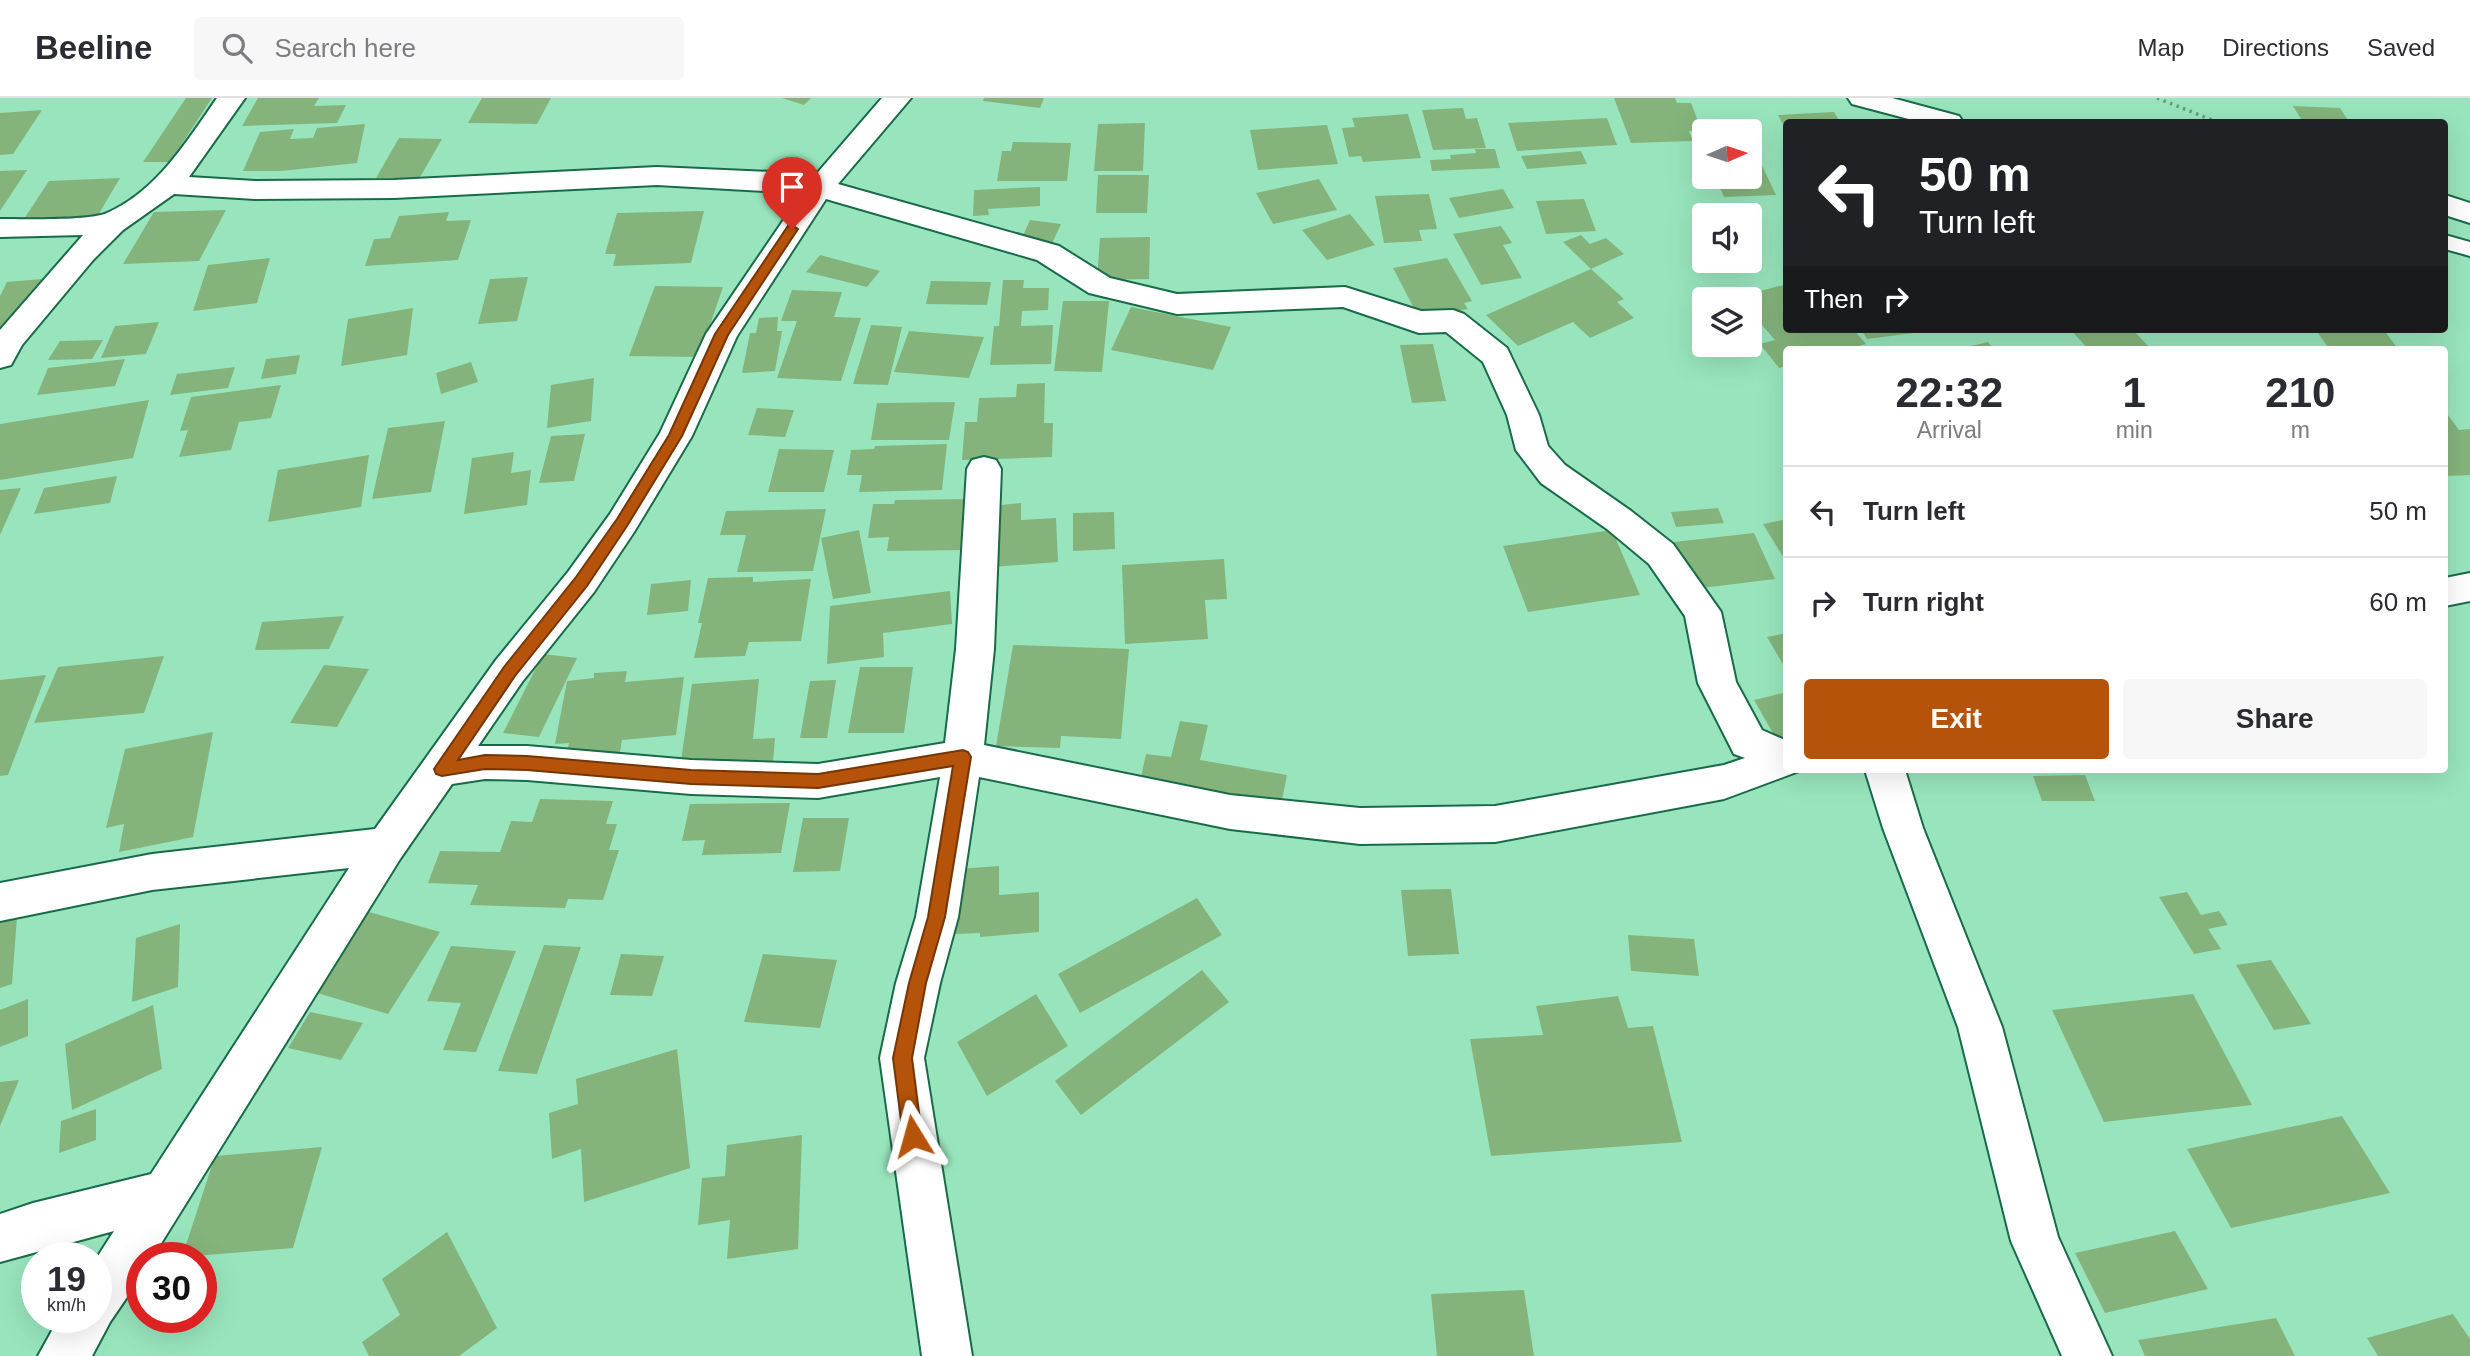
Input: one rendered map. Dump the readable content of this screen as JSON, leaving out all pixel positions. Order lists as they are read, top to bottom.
{
  "north": "right",
  "page": {
    "header": "Beeline",
    "search": "Search here",
    "nav": ["Map", "Directions", "Saved"],
    "turn": ["50 m", "Turn left"],
    "then": "Then",
    "eta": [
      "22:32",
      "Arrival",
      "1",
      "min",
      "210",
      "m"
    ],
    "list": [
      {
        "name": "Turn left",
        "value": "50 m"
      },
      {
        "name": "Turn right",
        "value": "60 m"
      }
    ],
    "buttons": ["Exit", "Share"],
    "speed": "19 km/h",
    "limit": "30"
  }
}
